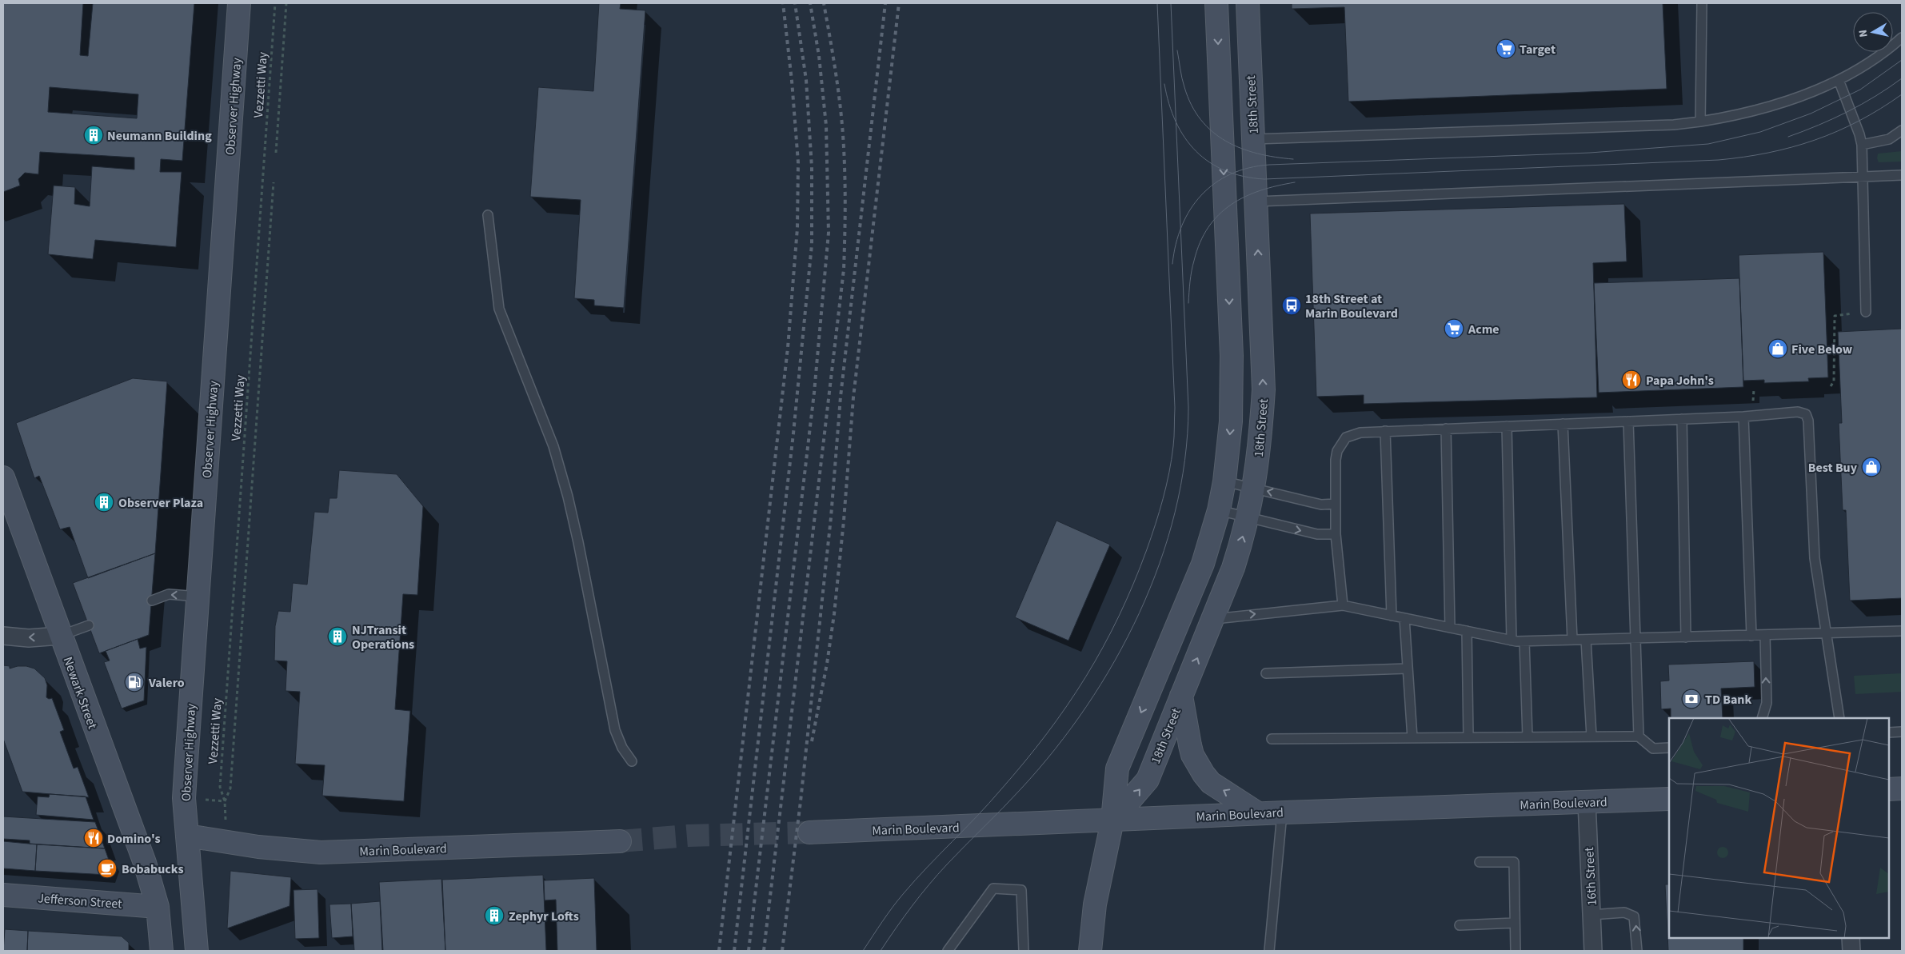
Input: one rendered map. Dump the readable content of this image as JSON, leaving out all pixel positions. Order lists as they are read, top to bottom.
{
  "streets": {
    "main road": [
      "18th Street",
      "Observer Highway",
      "Newark Street",
      "Marin Boulevard",
      "Jefferson Street"
    ],
    "street": ["16th Street"],
    "path": ["Vezzetti Way"]
  },
  "crossings": [
    ["18th Street", "Marin Boulevard"],
    ["Observer Highway", "Marin Boulevard"],
    ["Newark Street", "Jefferson Street"],
    ["Marin Boulevard", "16th Street"]
  ],
  "places": {
    "supermarket": ["Target", "Acme"],
    "building": [
      "Neumann Building",
      "Observer Plaza",
      "NJTransit Operations",
      "Zephyr Lofts"
    ],
    "bus stop": ["18th Street at Marin Boulevard"],
    "shop": ["Five Below", "Best Buy"],
    "restaurant": ["Papa John's", "Domino's"],
    "fuel station": ["Valero"],
    "bank": ["TD Bank"],
    "cafe": ["Bobabucks"]
  },
  "north": "left"
}
